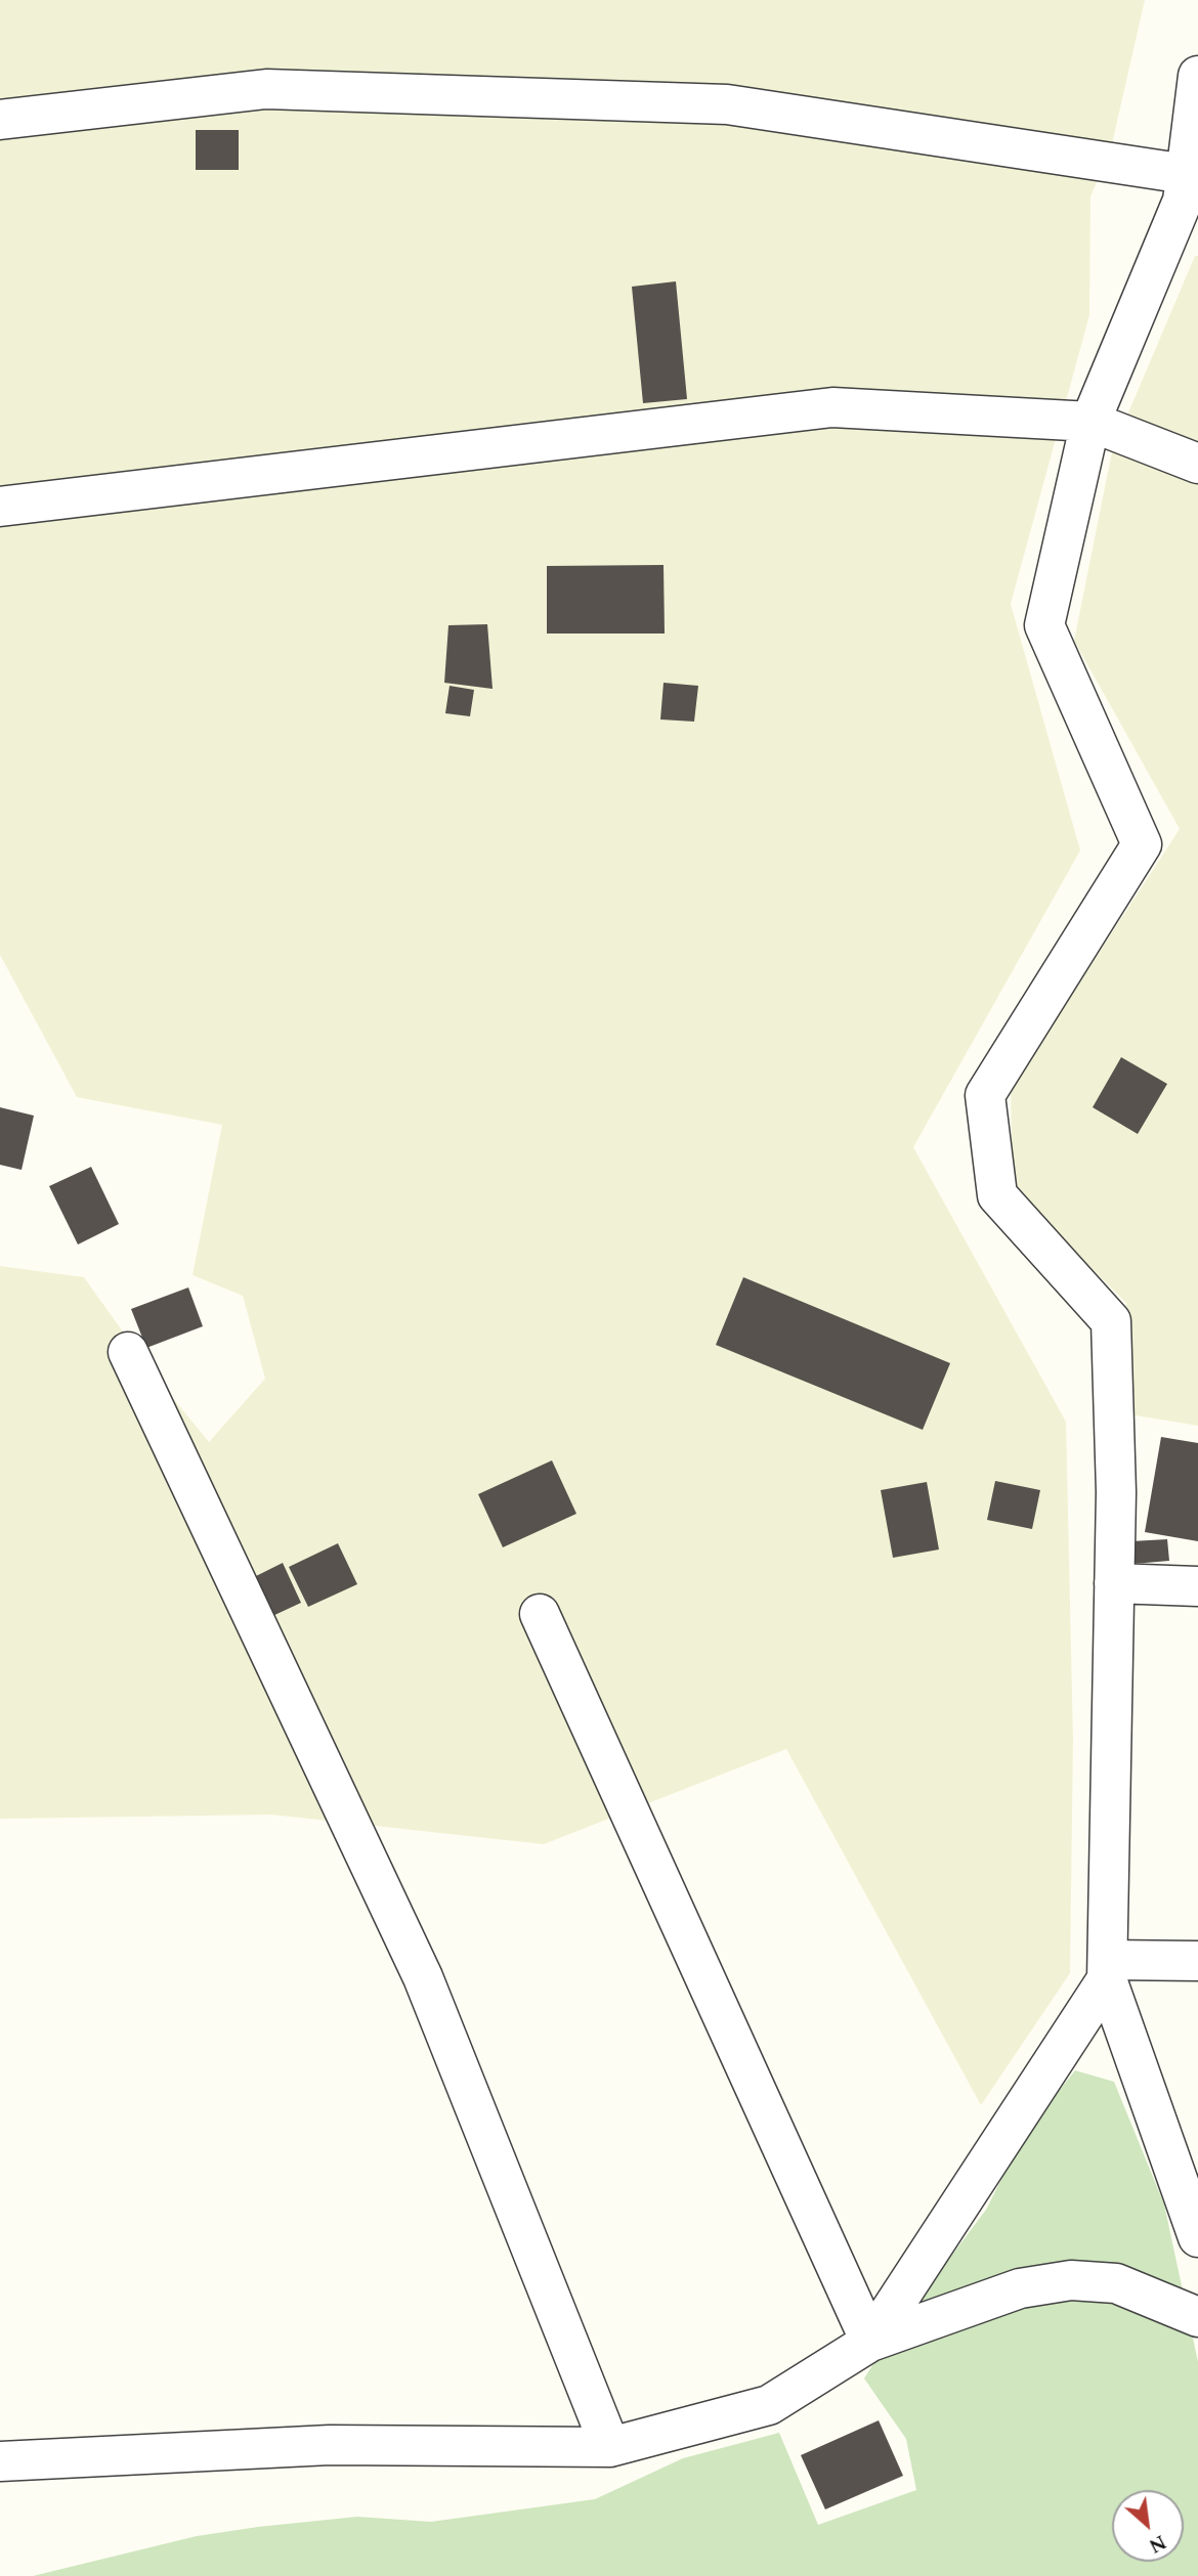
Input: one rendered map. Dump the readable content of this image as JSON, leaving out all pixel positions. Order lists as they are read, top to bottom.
{
  "north": "bottom right"
}
